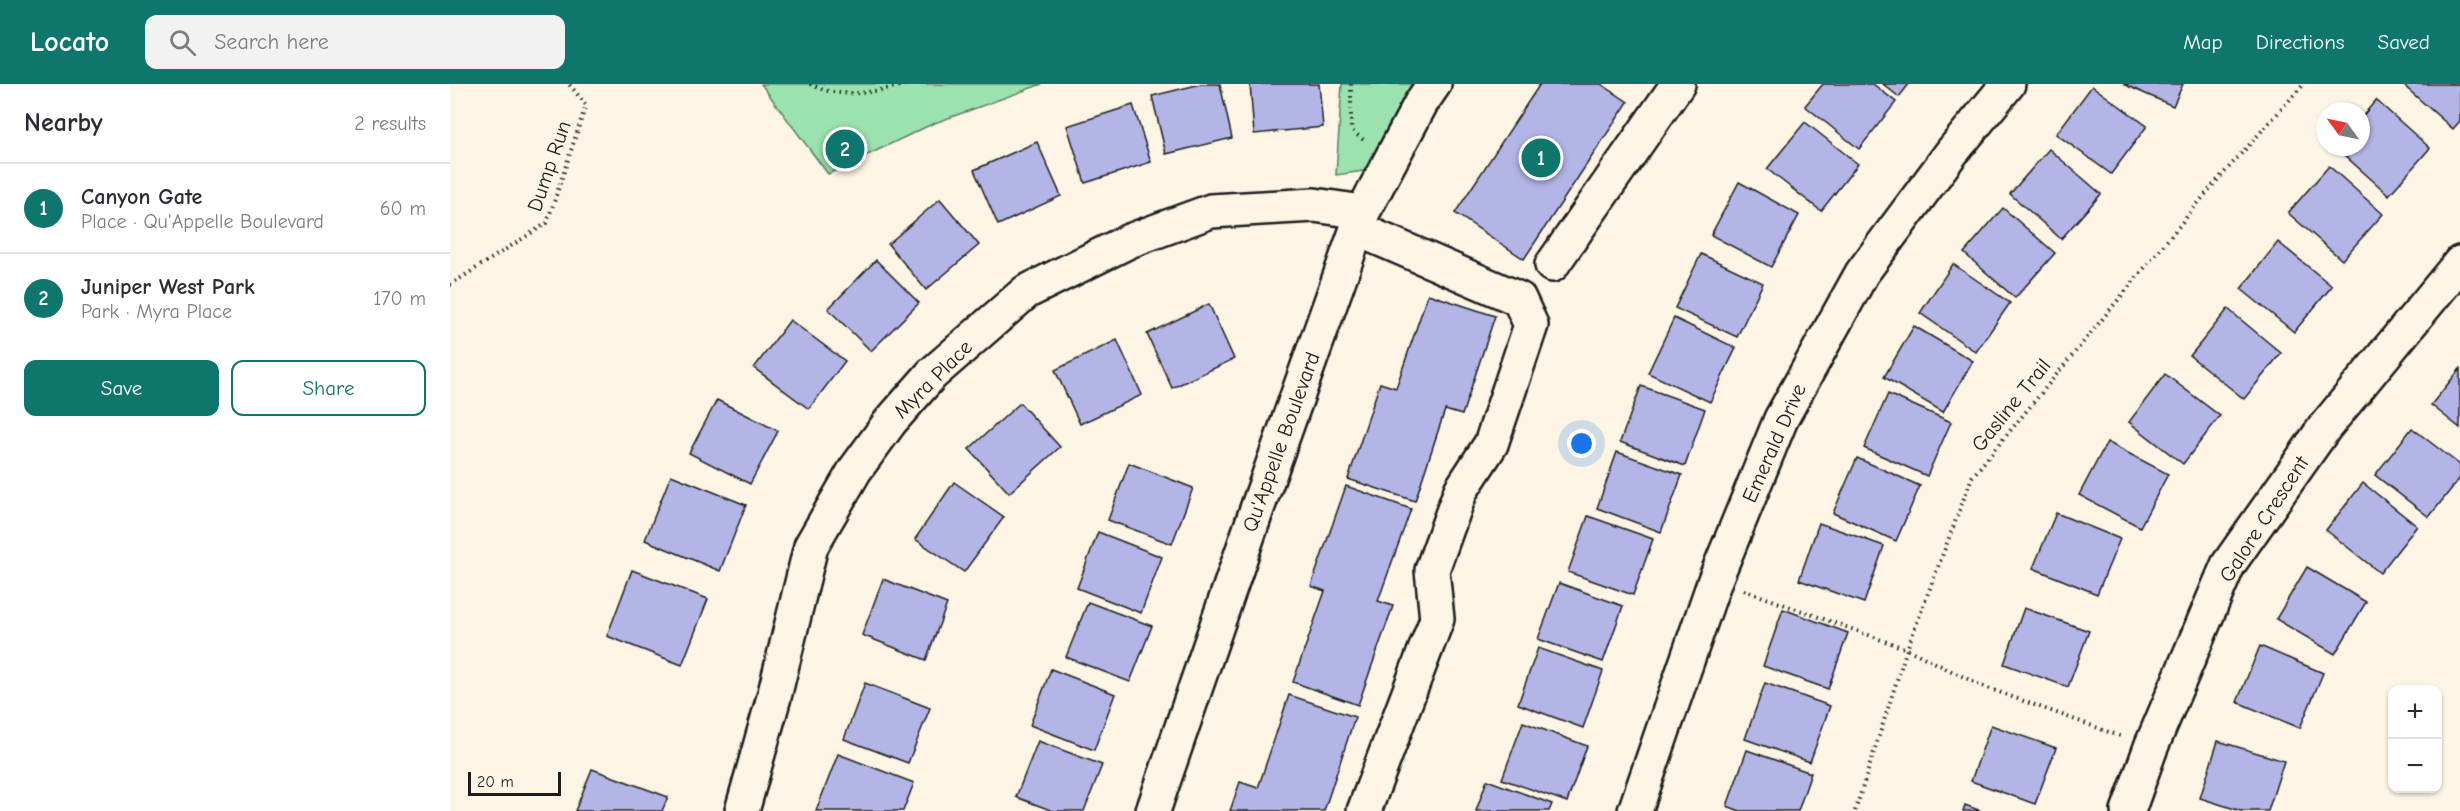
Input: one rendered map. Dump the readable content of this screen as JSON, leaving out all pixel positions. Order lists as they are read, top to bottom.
{
  "streets": {
    "street": [
      "Myra Place",
      "Qu'Appelle Boulevard",
      "Emerald Drive",
      "Galore Crescent"
    ],
    "path": ["Dump Run", "Gasline Trail"]
  },
  "crossings": [
    ["Myra Place", "Qu'Appelle Boulevard"]
  ],
  "scale_bar": "20 m",
  "north": "top left",
  "page": {
    "header": "Locato",
    "search": "Search here",
    "nav": ["Map", "Directions", "Saved"],
    "heading": ["Nearby", "2 results"],
    "pins": ["2", "1"],
    "list": [
      {
        "mark": "1",
        "name": "Canyon Gate",
        "note": "Place · Qu'Appelle Boulevard",
        "value": "60 m"
      },
      {
        "mark": "2",
        "name": "Juniper West Park",
        "note": "Park · Myra Place",
        "value": "170 m"
      }
    ],
    "buttons": ["Save", "Share"],
    "map_buttons": ["+", "−"],
    "scale": "20 m"
  }
}
